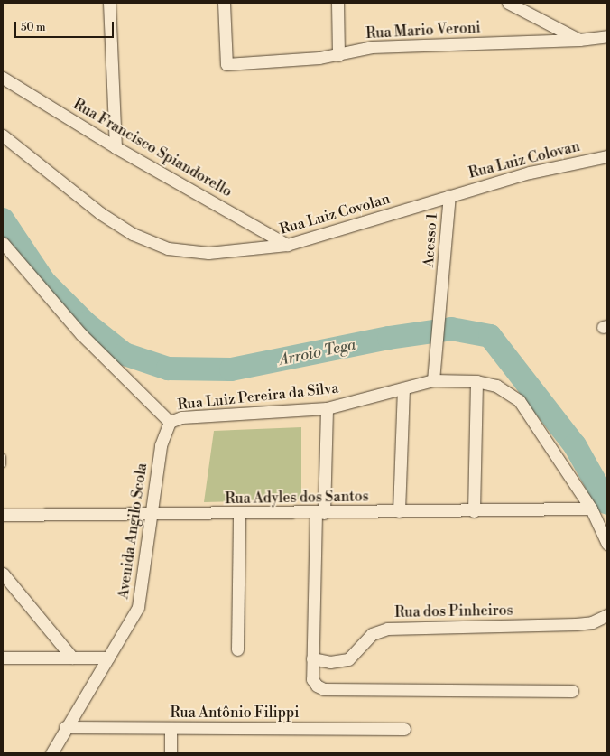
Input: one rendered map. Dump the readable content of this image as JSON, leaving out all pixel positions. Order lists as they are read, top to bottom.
{
  "streets": {
    "street": [
      "Rua Mario Veroni",
      "Rua Francisco Spiandorello",
      "Rua Luiz Colovan",
      "Rua Luiz Covolan",
      "Acesso 1",
      "Rua Luiz Pereira da Silva",
      "Rua Adyles dos Santos",
      "Avenida Angilo Scola",
      "Rua dos Pinheiros",
      "Rua Antônio Filippi"
    ]
  },
  "crossings": [
    ["Rua Francisco Spiandorello", "Rua Luiz Covolan"],
    ["Rua Luiz Colovan", "Rua Luiz Covolan"],
    ["Rua Luiz Colovan", "Acesso 1"],
    ["Rua Luiz Covolan", "Acesso 1"],
    ["Acesso 1", "Rua Luiz Pereira da Silva"],
    ["Rua Luiz Pereira da Silva", "Rua Adyles dos Santos"],
    ["Rua Luiz Pereira da Silva", "Avenida Angilo Scola"],
    ["Rua Adyles dos Santos", "Avenida Angilo Scola"],
    ["Avenida Angilo Scola", "Rua Antônio Filippi"]
  ],
  "water": ["Arroio Tega"],
  "scale_bar": "50 m"
}
